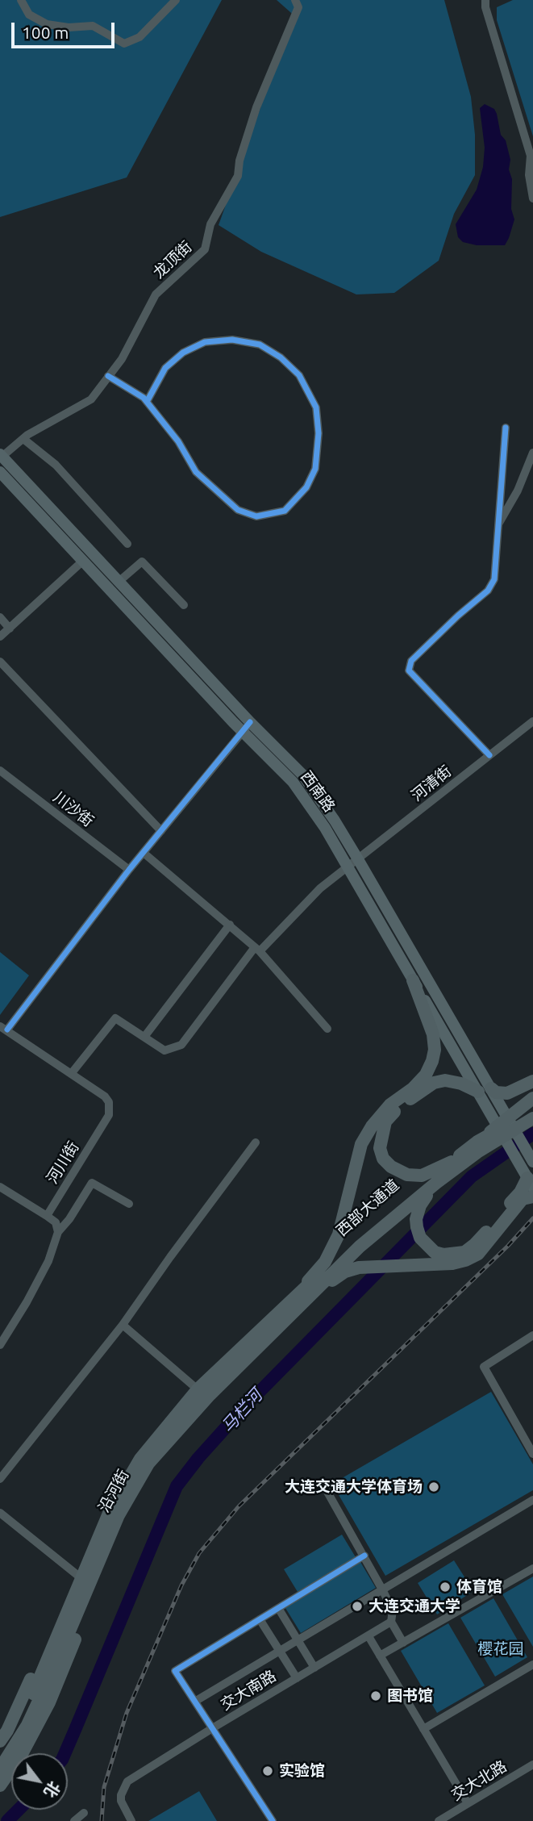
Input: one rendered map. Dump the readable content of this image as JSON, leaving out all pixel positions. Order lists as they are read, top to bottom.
{
  "streets": {
    "highway": ["西部大通道", "沿河街"],
    "main road": ["西南路"],
    "street": [
      "龙顶街",
      "河清街",
      "川沙街",
      "河川街",
      "交大南路",
      "交大北路"
    ]
  },
  "crossings": [
    ["龙顶街", "西南路"],
    ["河清街", "西南路"],
    ["西部大通道", "沿河街"]
  ],
  "water": ["马栏河"],
  "parks": ["樱花园"],
  "places": [
    "大连交通大学体育场",
    "体育馆",
    "大连交通大学",
    "图书馆",
    "实验馆"
  ],
  "scale_bar": "100 m",
  "north": "bottom right"
}
